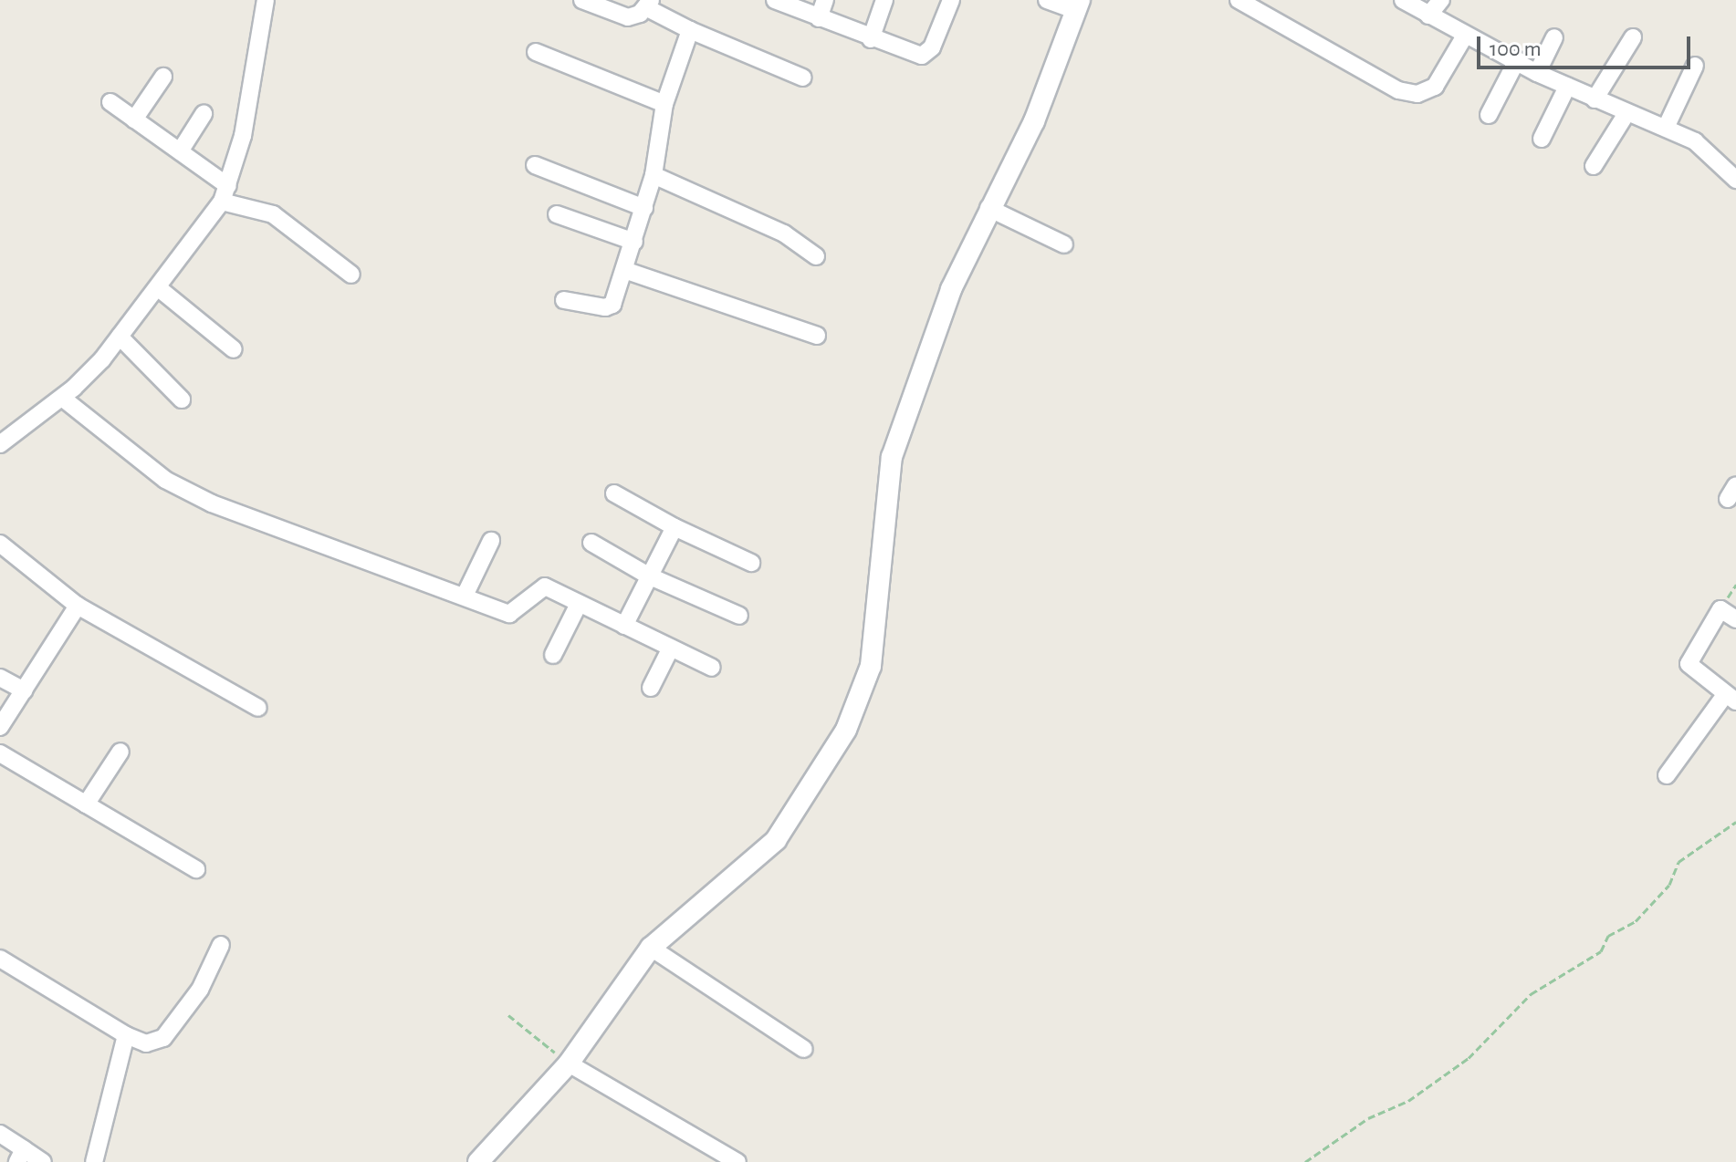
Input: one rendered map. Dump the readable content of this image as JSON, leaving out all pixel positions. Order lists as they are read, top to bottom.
{
  "scale_bar": "100 m"
}
